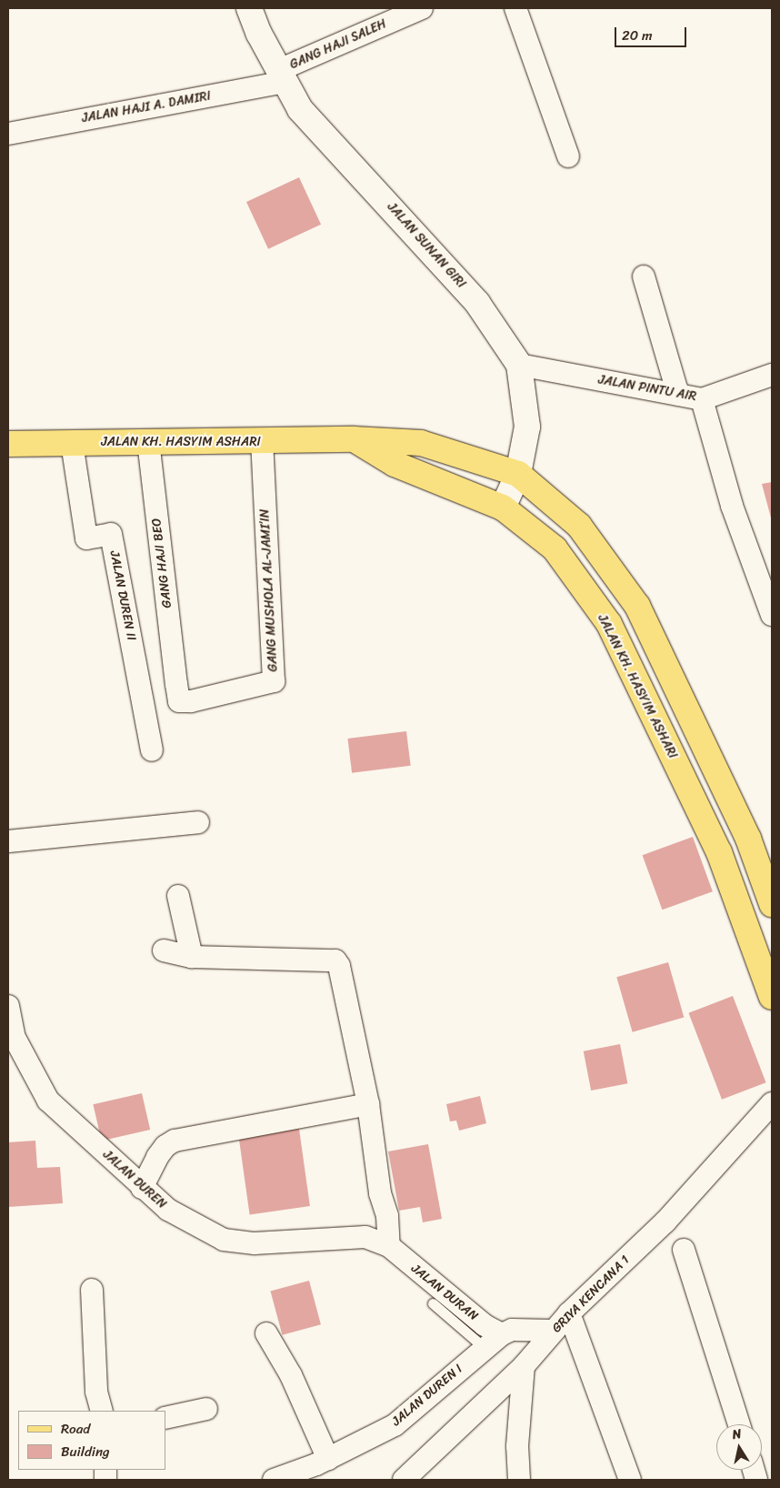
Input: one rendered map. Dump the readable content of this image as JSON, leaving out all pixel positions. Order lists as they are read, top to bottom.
{
  "streets": {
    "main road": ["JALAN KH. HASYIM ASHARI"],
    "street": [
      "GANG HAJI SALEH",
      "JALAN HAJI A. DAMIRI",
      "JALAN SUNAN GIRI",
      "JALAN PINTU AIR",
      "GANG HAJI BEO",
      "GANG MUSHOLA AL-JAMI’IN",
      "JALAN DUREN II",
      "JALAN DUREN",
      "JALAN DURAN",
      "GRIYA KENCANA 1",
      "JALAN DUREN I"
    ]
  },
  "crossings": [
    ["GANG HAJI SALEH", "JALAN HAJI A. DAMIRI"],
    ["GANG HAJI SALEH", "JALAN SUNAN GIRI"],
    ["JALAN HAJI A. DAMIRI", "JALAN SUNAN GIRI"],
    ["JALAN SUNAN GIRI", "JALAN PINTU AIR"],
    ["JALAN SUNAN GIRI", "JALAN KH. HASYIM ASHARI"],
    ["JALAN KH. HASYIM ASHARI", "GANG HAJI BEO"],
    ["JALAN KH. HASYIM ASHARI", "GANG MUSHOLA AL-JAMI’IN"],
    ["JALAN KH. HASYIM ASHARI", "JALAN DUREN II"],
    ["GANG HAJI BEO", "GANG MUSHOLA AL-JAMI’IN"],
    ["JALAN DUREN", "JALAN DURAN"],
    ["JALAN DURAN", "JALAN DUREN I"],
    ["GRIYA KENCANA 1", "JALAN DUREN I"]
  ],
  "legend": ["Road", "Building"],
  "scale_bar": "20 m",
  "north": "top"
}
